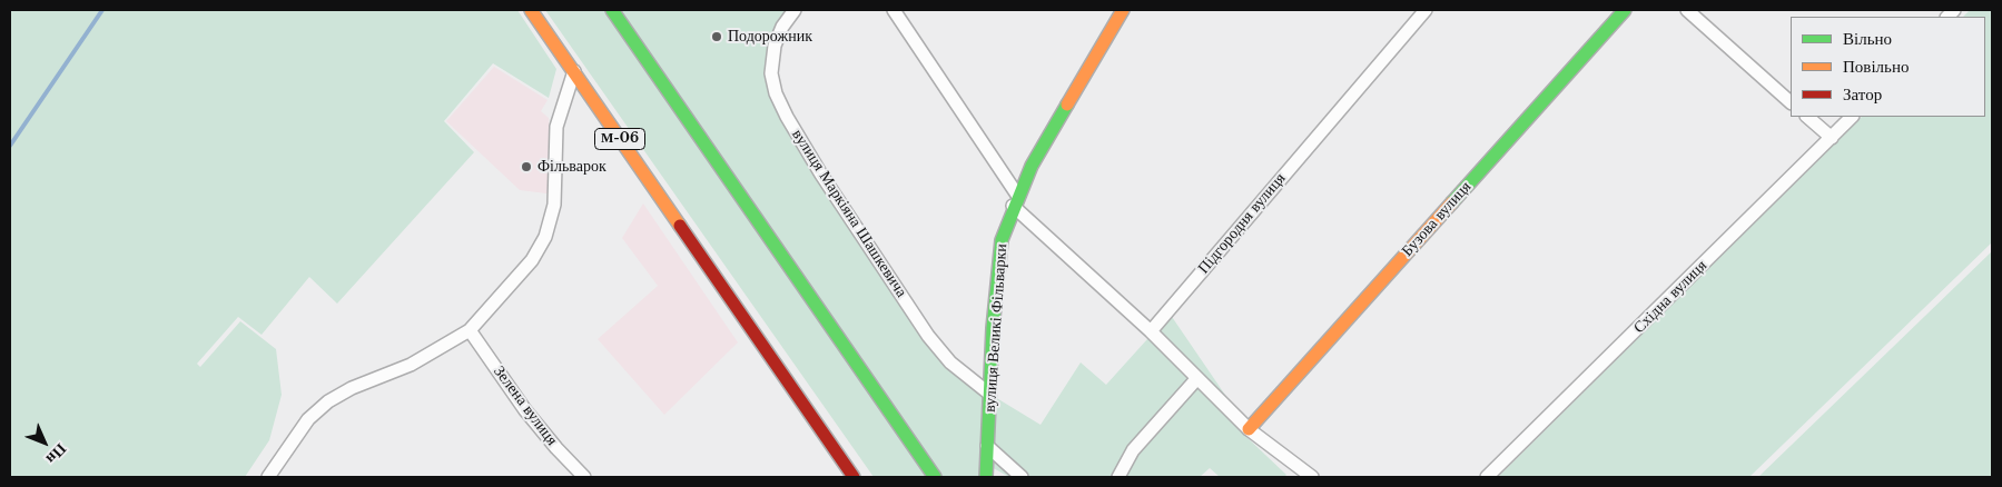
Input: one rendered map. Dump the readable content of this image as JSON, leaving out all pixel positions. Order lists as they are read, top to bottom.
{
  "streets": {
    "main road": ["М-06", "Бузова вулиця", "вулиця Великі Фільварки"],
    "street": [
      "вулиця Маркіяна Шашкевича",
      "Підгородня вулиця",
      "Східна вулиця",
      "Зелена вулиця"
    ]
  },
  "crossings": [
    ["вулиця Маркіяна Шашкевича", "вулиця Великі Фільварки"]
  ],
  "places": ["Подорожник", "Фільварок"],
  "legend": ["Вільно", "Повільно", "Затор"],
  "north": "bottom right"
}
